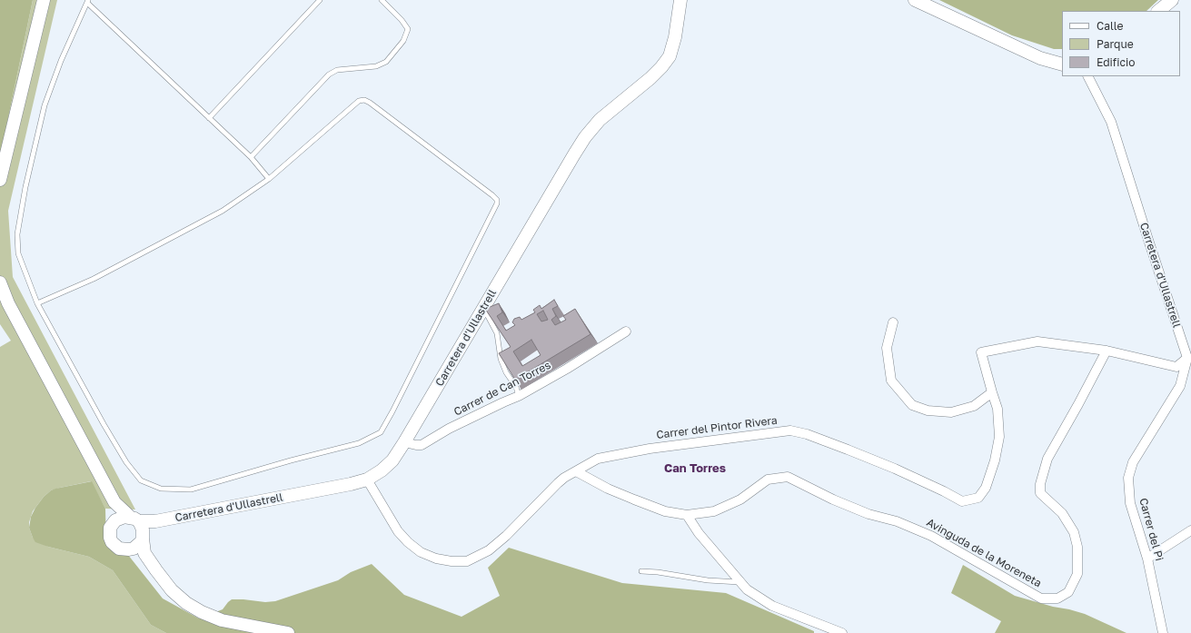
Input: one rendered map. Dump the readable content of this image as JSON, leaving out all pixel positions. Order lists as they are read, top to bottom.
{
  "streets": {
    "street": [
      "Carretera d'Ullastrell",
      "Carrer de Can Torres",
      "Carrer del Pintor Rivera",
      "Carrer del Pi",
      "Avinguda de la Moreneta"
    ]
  },
  "crossings": [
    ["Carretera d'Ullastrell", "Carrer de Can Torres"],
    ["Carretera d'Ullastrell", "Carrer del Pintor Rivera"],
    ["Carretera d'Ullastrell", "Carrer del Pi"],
    ["Carrer del Pintor Rivera", "Avinguda de la Moreneta"]
  ],
  "districts": ["Can Torres"],
  "legend": ["Calle", "Parque", "Edificio"]
}
